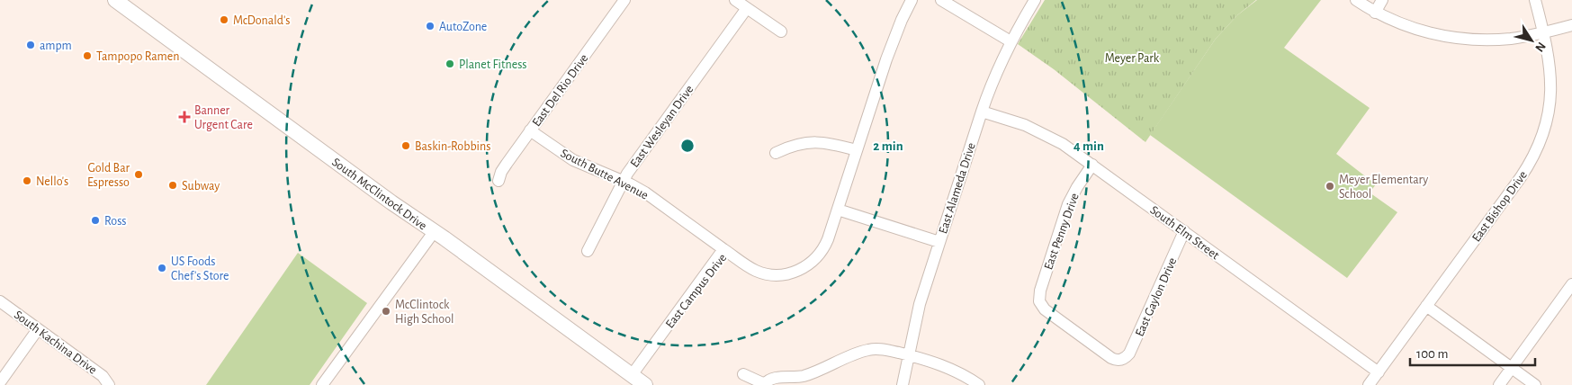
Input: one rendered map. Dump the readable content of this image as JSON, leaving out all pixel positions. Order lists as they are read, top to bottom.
{
  "streets": {
    "main road": ["South McClintock Drive"],
    "street": [
      "East Del Rio Drive",
      "East Wesleyan Drive",
      "South Butte Avenue",
      "East Alameda Drive",
      "East Bishop Drive",
      "East Penny Drive",
      "South Elm Street",
      "East Campus Drive",
      "East Gaylon Drive",
      "South Kachina Drive"
    ]
  },
  "crossings": [
    ["East Del Rio Drive", "South Butte Avenue"],
    ["East Wesleyan Drive", "South Butte Avenue"],
    ["South Butte Avenue", "East Campus Drive"],
    ["East Alameda Drive", "South Elm Street"],
    ["South McClintock Drive", "East Campus Drive"],
    ["East Bishop Drive", "South Elm Street"],
    ["East Penny Drive", "South Elm Street"],
    ["East Penny Drive", "East Gaylon Drive"],
    ["South Elm Street", "East Gaylon Drive"]
  ],
  "parks": ["Meyer Park"],
  "places": {
    "other": [
      "McDonald's",
      "AutoZone",
      "ampm",
      "Tampopo Ramen",
      "Planet Fitness",
      "Baskin-Robbins",
      "Gold Bar Espresso",
      "Nello's",
      "Subway",
      "Meyer Elementary School",
      "Ross",
      "US Foods Chef's Store",
      "McClintock High School"
    ],
    "health": ["Banner Urgent Care"]
  },
  "scale_bar": "100 m",
  "north": "bottom right",
  "rings": ["2 min", "4 min"]
}
